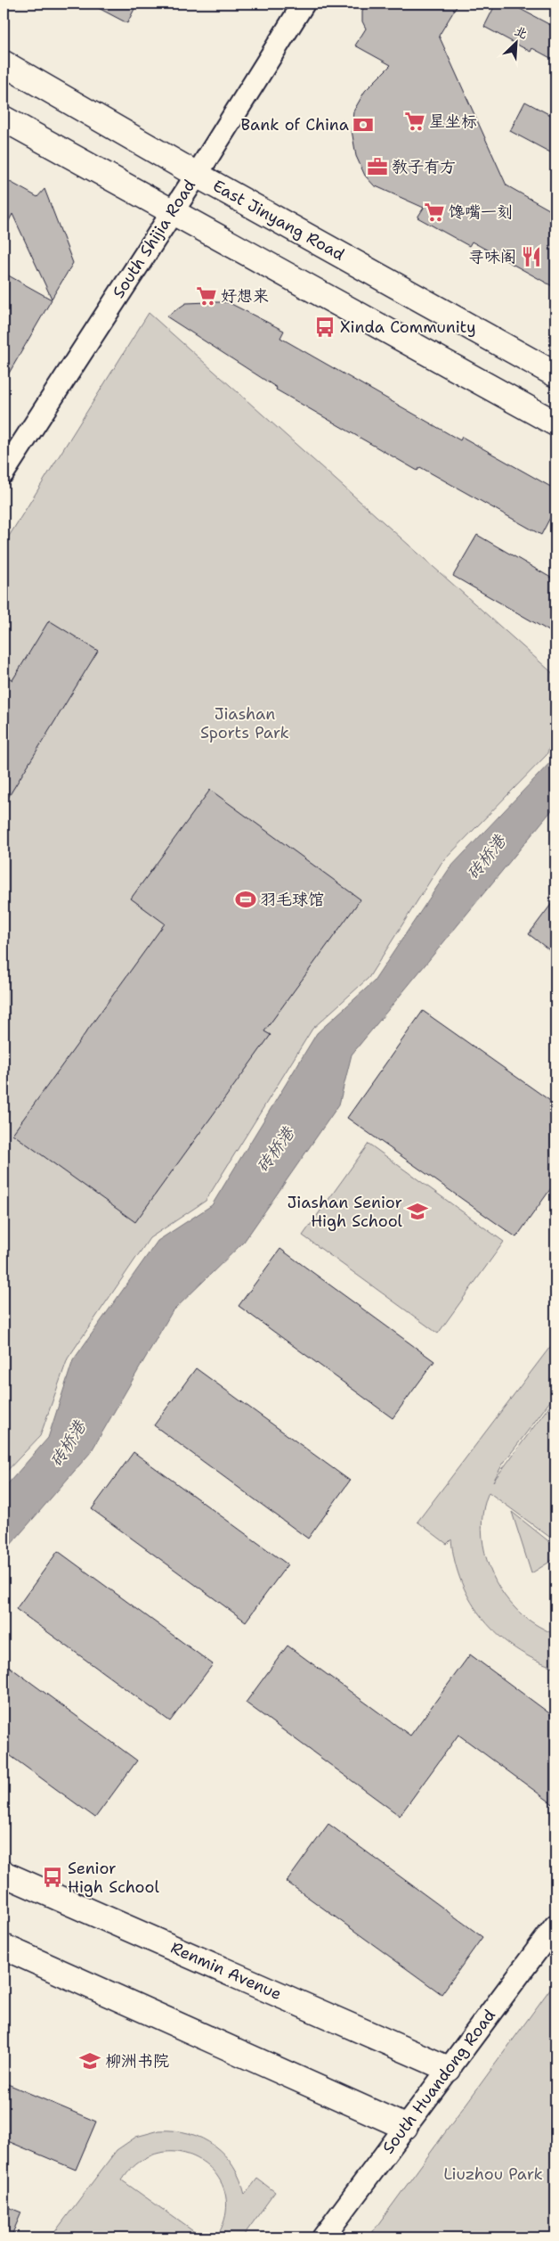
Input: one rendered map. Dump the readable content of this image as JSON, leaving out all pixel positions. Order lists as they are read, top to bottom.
{
  "streets": {
    "main road": ["East Jinyang Road", "Renmin Avenue"],
    "street": ["South Shijia Road", "South Huandong Road"]
  },
  "crossings": [
    ["East Jinyang Road", "South Shijia Road"],
    ["Renmin Avenue", "South Huandong Road"]
  ],
  "water": ["砖桥港"],
  "parks": ["Jiashan Sports Park", "Liuzhou Park"],
  "places": {
    "supermarket": ["星坐标", "馋嘴一刻", "好想来"],
    "bank": ["Bank of China"],
    "office": ["教子有方"],
    "restaurant": ["寻味阁"],
    "bus stop": ["Xinda Community", "Senior High School"],
    "sports": ["羽毛球馆"],
    "school or university": ["Jiashan Senior High School", "柳洲书院"]
  },
  "north": "top right"
}
